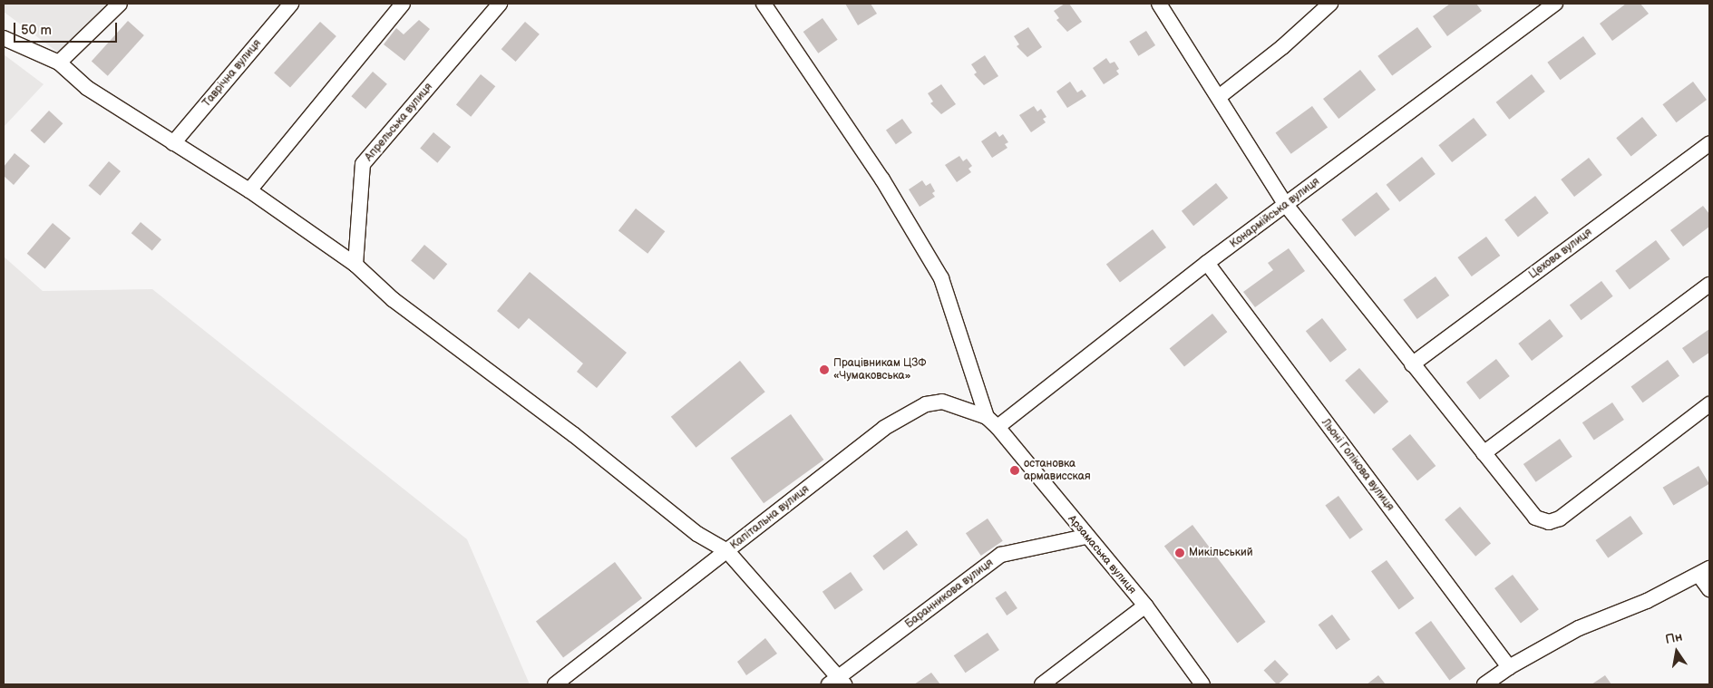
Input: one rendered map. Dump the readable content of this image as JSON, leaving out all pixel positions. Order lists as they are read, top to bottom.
{
  "streets": {
    "street": [
      "Таврічна вулиця",
      "Апрельська вулиця",
      "Конармійська вулиця",
      "Цехова вулиця",
      "Льоні Голікова вулиця",
      "Капітальна вулиця",
      "Арзамаська вулиця",
      "Баранникова вулиця"
    ]
  },
  "crossings": [
    ["Конармійська вулиця", "Льоні Голікова вулиця"],
    ["Конармійська вулиця", "Капітальна вулиця"],
    ["Конармійська вулиця", "Арзамаська вулиця"],
    ["Капітальна вулиця", "Арзамаська вулиця"],
    ["Арзамаська вулиця", "Баранникова вулиця"]
  ],
  "places": ["Працівникам ЦЗФ «Чумаковська»", "остановка армависская", "Микільський"],
  "scale_bar": "50 m",
  "north": "top"
}
